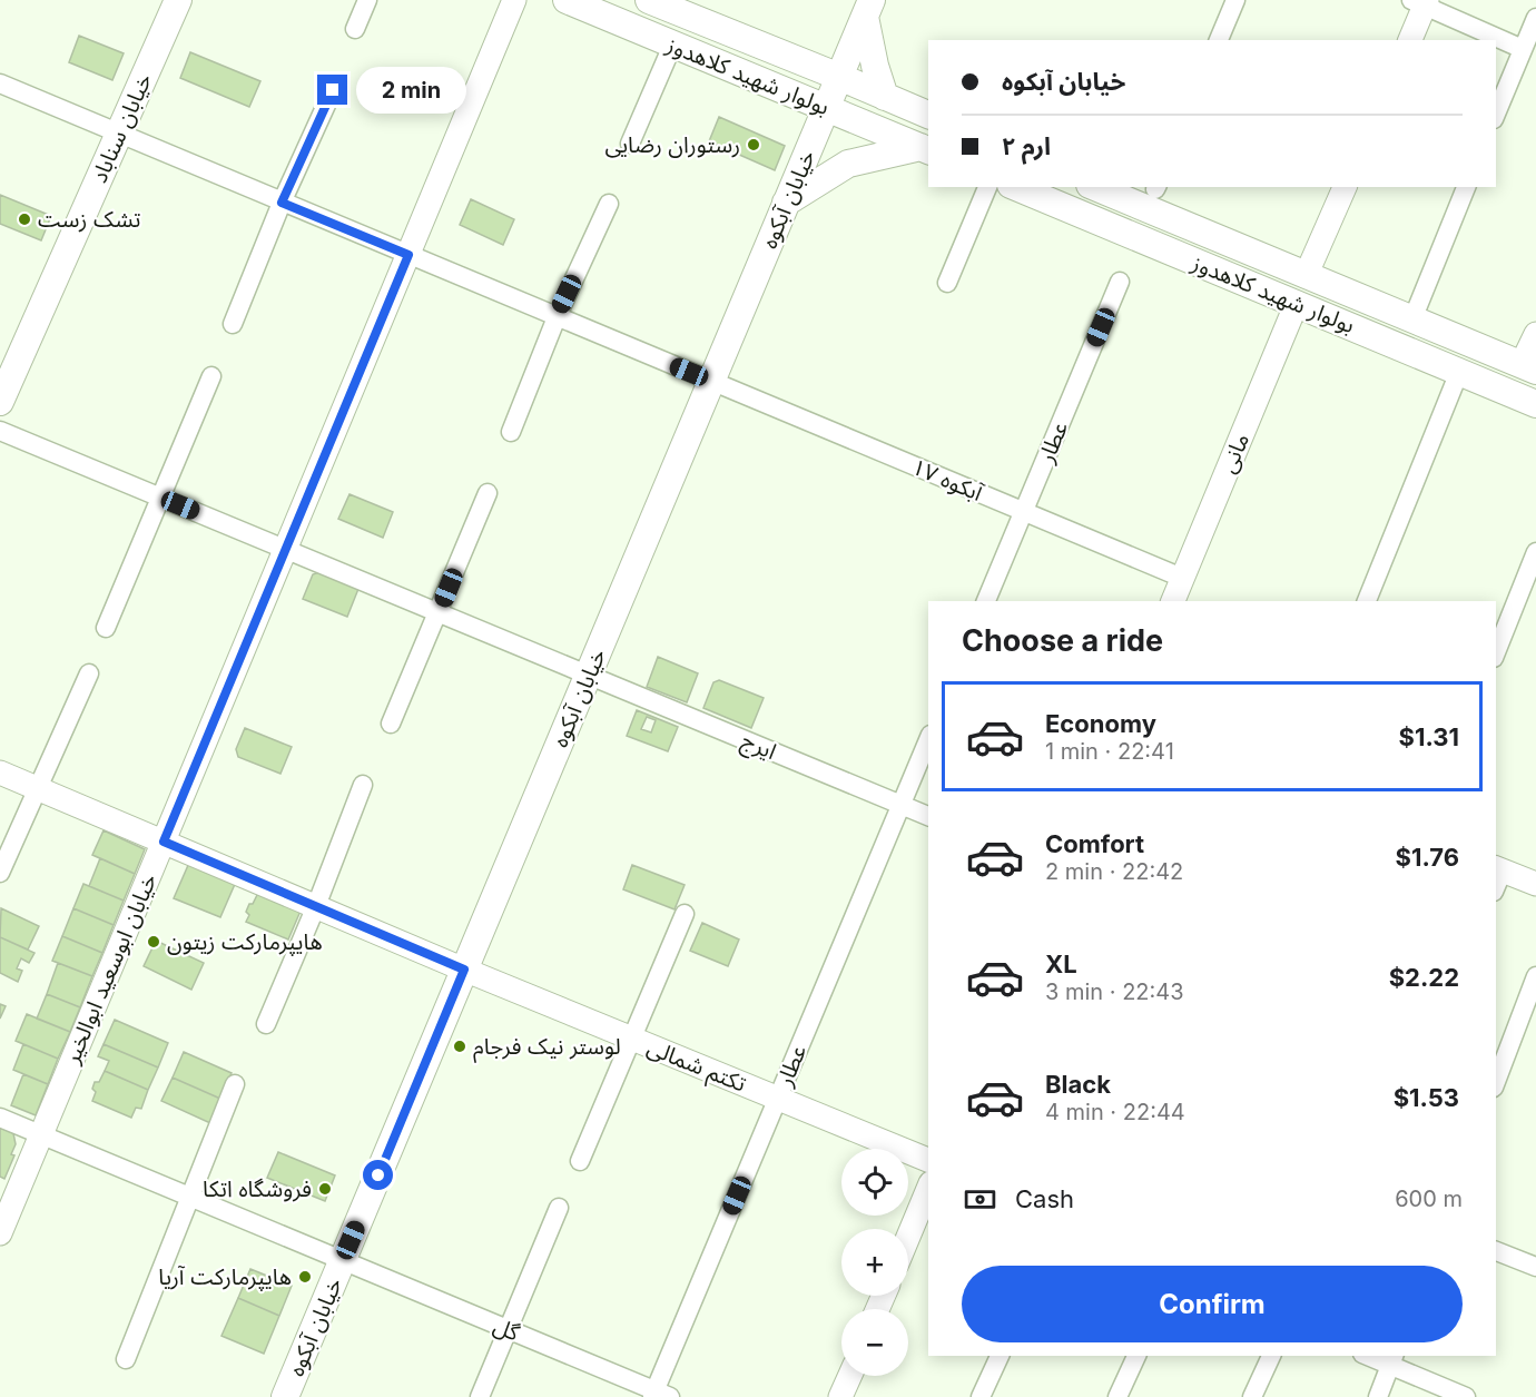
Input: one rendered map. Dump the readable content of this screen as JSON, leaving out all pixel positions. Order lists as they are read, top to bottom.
{
  "streets": {
    "main road": ["بولوار شهید کلاهدوز", "خیابان سناباد", "خیابان آبکوه"],
    "street": [
      "عطار",
      "مانی",
      "آبکوه ۱۷",
      "ایرج",
      "خیابان ابوسعید ابوالخیر",
      "تکتم شمالی",
      "گل"
    ]
  },
  "crossings": [
    ["بولوار شهید کلاهدوز", "خیابان آبکوه"],
    ["بولوار شهید کلاهدوز", "مانی"],
    ["خیابان سناباد", "آبکوه ۱۷"],
    ["خیابان آبکوه", "آبکوه ۱۷"],
    ["خیابان آبکوه", "ایرج"],
    ["خیابان آبکوه", "تکتم شمالی"],
    ["خیابان آبکوه", "گل"],
    ["عطار", "آبکوه ۱۷"],
    ["عطار", "ایرج"],
    ["عطار", "تکتم شمالی"],
    ["عطار", "گل"],
    ["مانی", "آبکوه ۱۷"],
    ["آبکوه ۱۷", "خیابان ابوسعید ابوالخیر"],
    ["ایرج", "خیابان ابوسعید ابوالخیر"],
    ["خیابان ابوسعید ابوالخیر", "تکتم شمالی"],
    ["خیابان ابوسعید ابوالخیر", "گل"]
  ],
  "places": [
    "رستوران رضایی",
    "تشک زست",
    "هایپرمارکت زیتون",
    "لوستر نیک فرجام",
    "فروشگاه اتکا",
    "هایپرمارکت آریا"
  ],
  "page": {
    "banner": ["خیابان آبکوه", "ارم ۲"],
    "bubble": "2 min",
    "heading": "Choose a ride",
    "list": [
      {
        "name": "Economy",
        "note": "1 min · 22:41",
        "value": "$1.31"
      },
      {
        "name": "Comfort",
        "note": "2 min · 22:42",
        "value": "$1.76"
      },
      {
        "name": "XL",
        "note": "3 min · 22:43",
        "value": "$2.22"
      },
      {
        "name": "Black",
        "note": "4 min · 22:44",
        "value": "$1.53"
      }
    ],
    "map_buttons": ["+", "−"],
    "pay": ["Cash", "600 m"],
    "buttons": "Confirm"
  }
}
